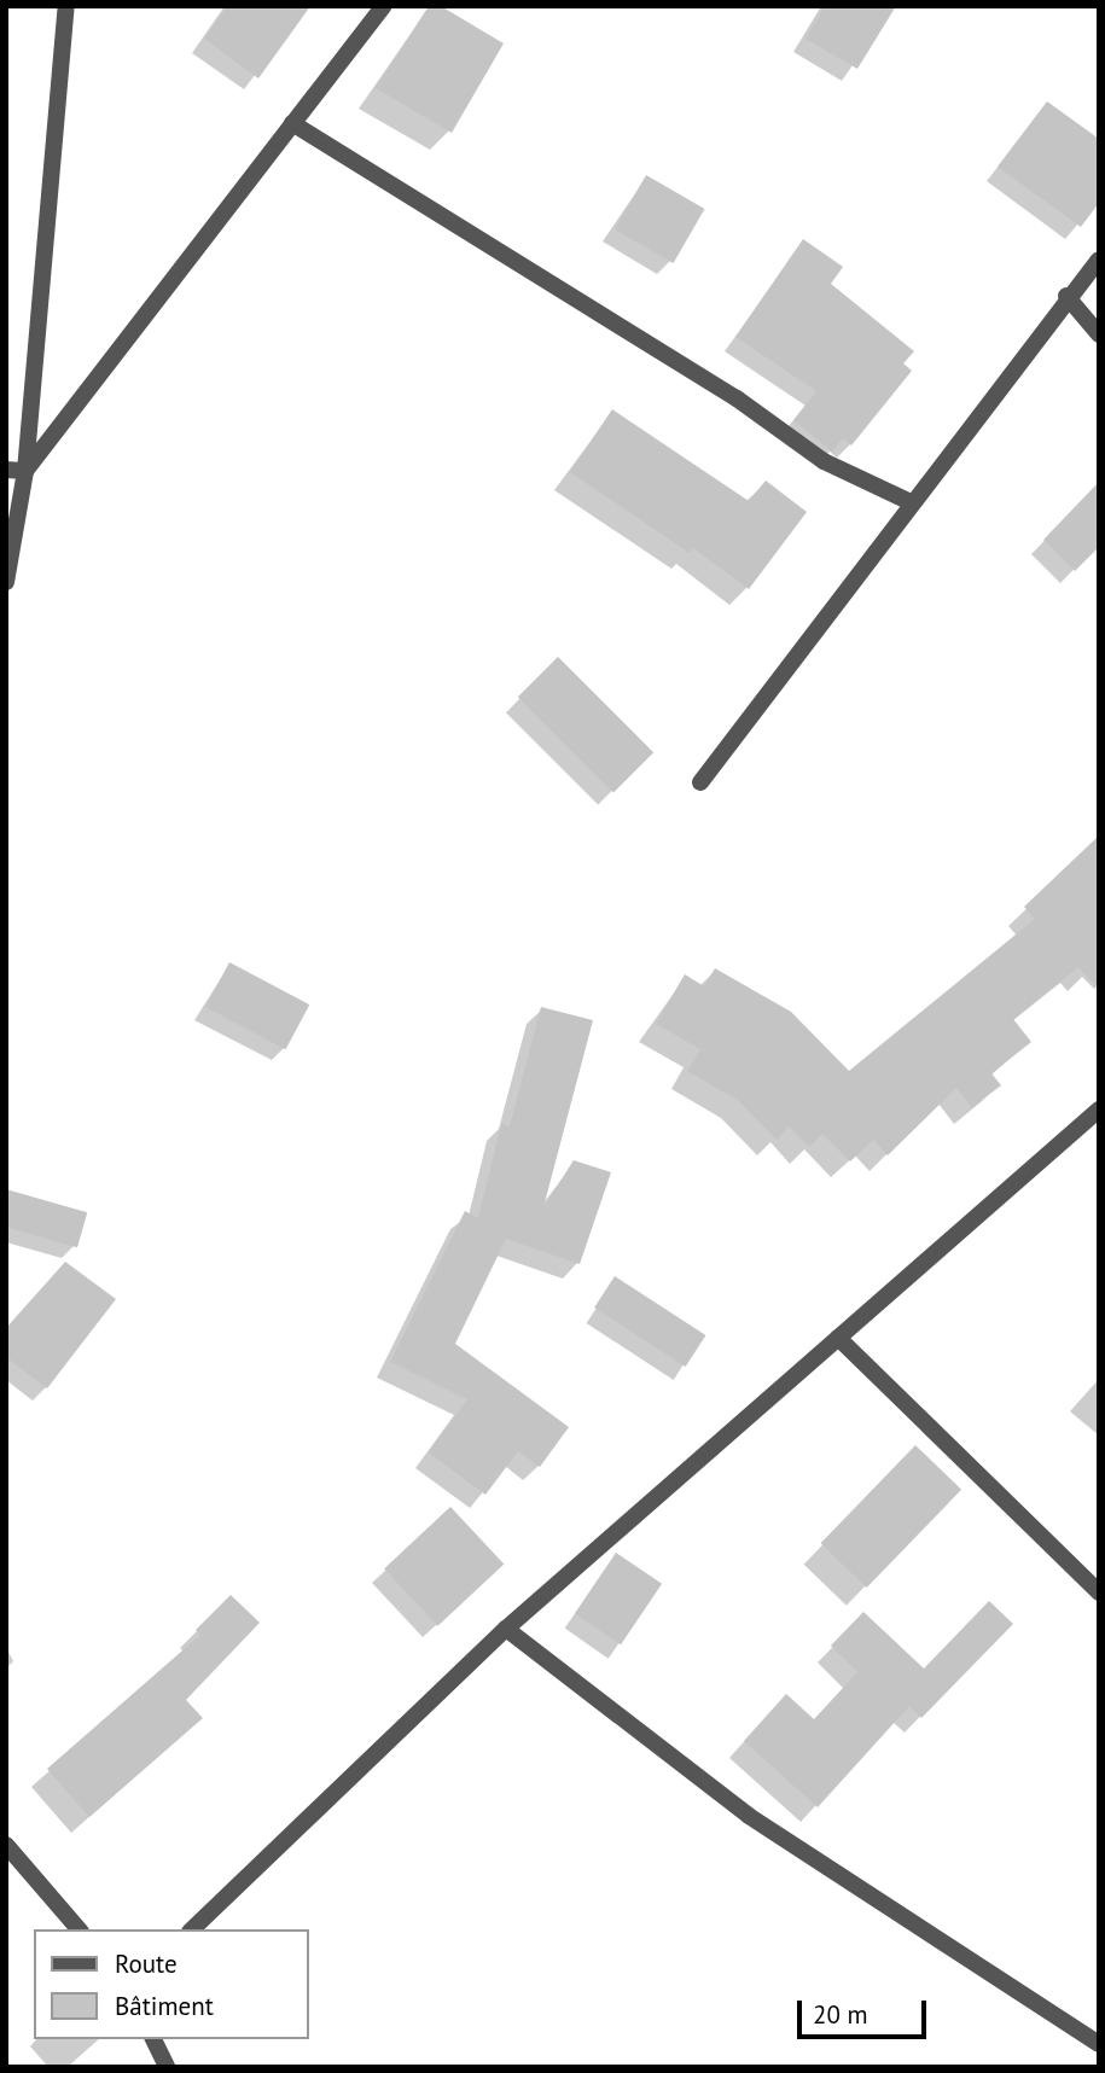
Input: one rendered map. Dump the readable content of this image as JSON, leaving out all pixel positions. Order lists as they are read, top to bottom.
{
  "legend": ["Route", "Bâtiment"],
  "scale_bar": "20 m"
}
